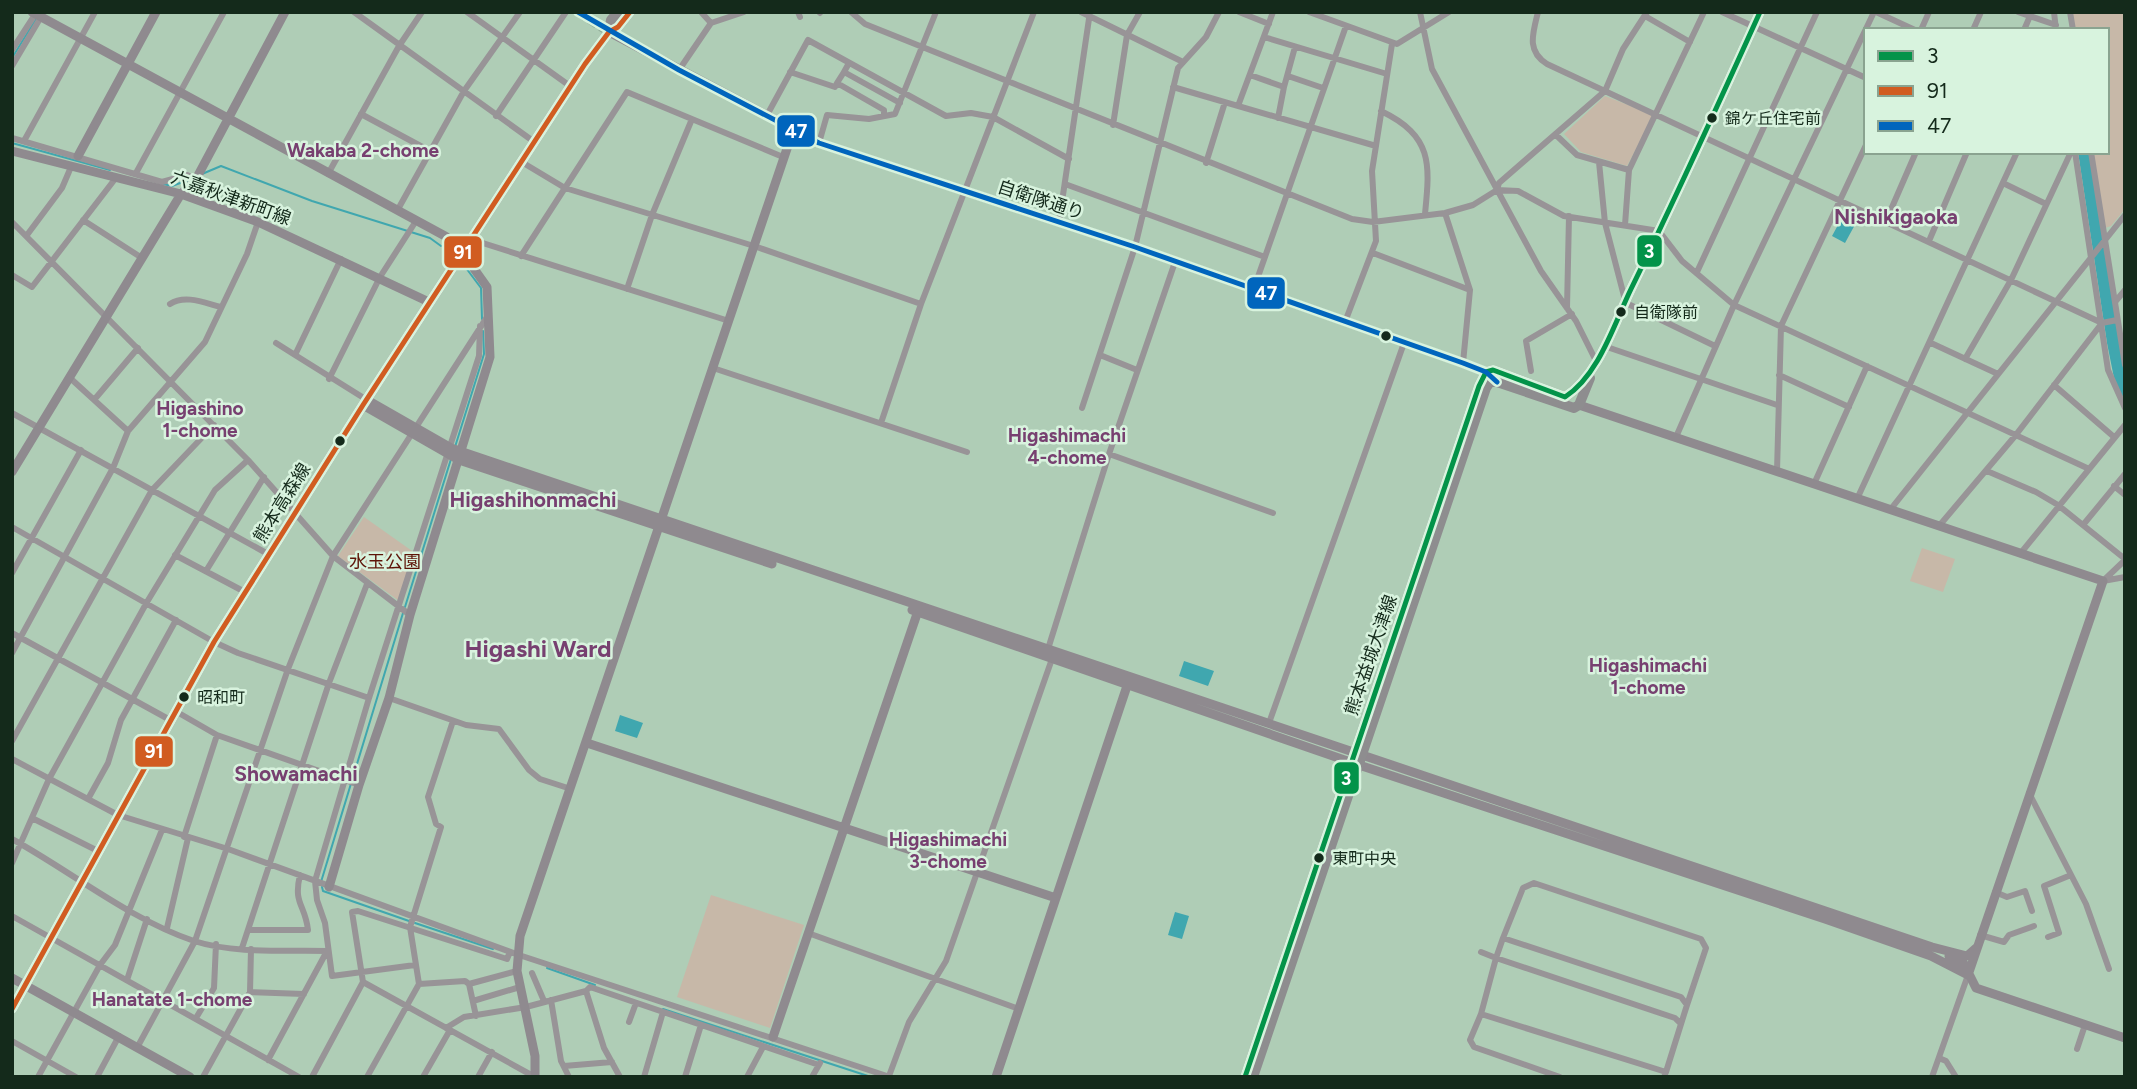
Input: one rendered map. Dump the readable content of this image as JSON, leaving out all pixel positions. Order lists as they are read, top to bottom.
{
  "streets": {
    "main road": ["熊本高森線", "熊本益城大津線"],
    "street": ["六嘉秋津新町線", "自衛隊通り"]
  },
  "crossings": [
    ["六嘉秋津新町線", "熊本高森線"],
    ["自衛隊通り", "熊本高森線"],
    ["自衛隊通り", "熊本益城大津線"]
  ],
  "districts": [
    "Wakaba 2-chome",
    "Nishikigaoka",
    "Higashino 1-chome",
    "Higashimachi 4-chome",
    "Higashihonmachi",
    "Higashi Ward",
    "Higashimachi 1-chome",
    "Showamachi",
    "Higashimachi 3-chome",
    "Hanatate 1-chome"
  ],
  "parks": ["水玉公園"],
  "places": [
    "錦ケ丘住宅前",
    "自衛隊前",
    "昭和町",
    "東町中央"
  ],
  "lines": ["transit line 3", "transit line 91", "transit line 47"],
  "legend": ["3", "91", "47"]
}
